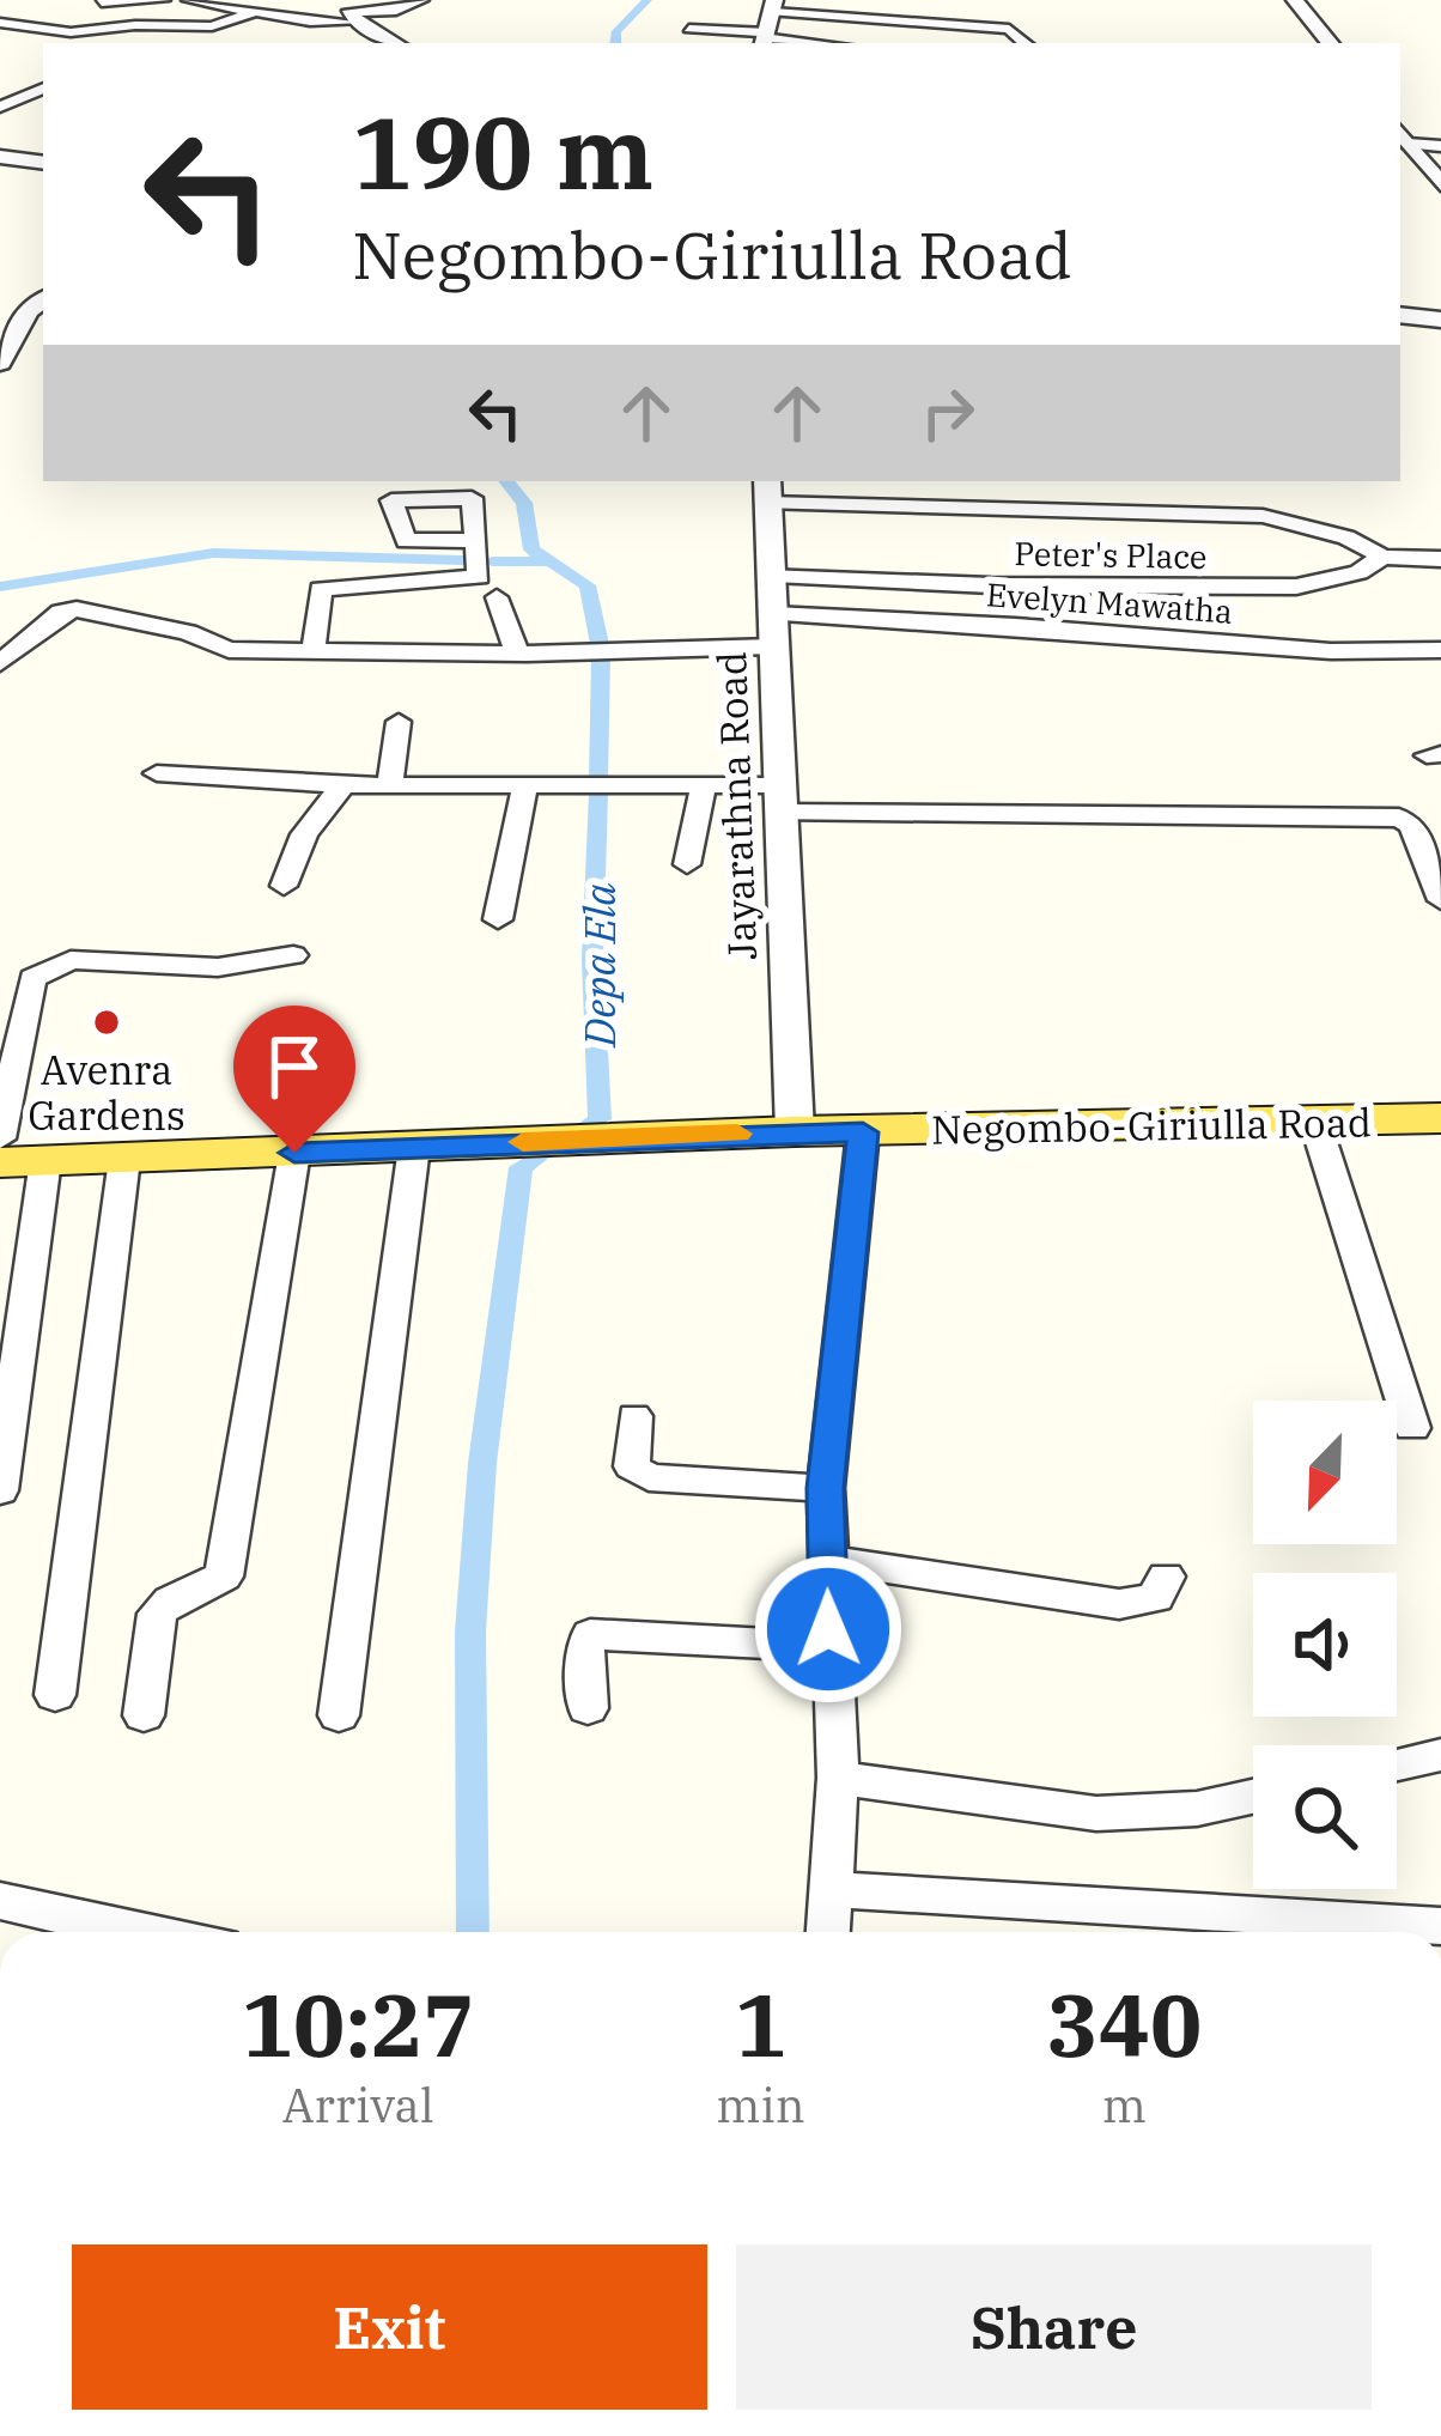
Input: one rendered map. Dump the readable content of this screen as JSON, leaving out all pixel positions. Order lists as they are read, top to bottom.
{
  "streets": {
    "main road": ["Negombo-Giriulla Road"],
    "street": ["Peter's Place", "Evelyn Mawatha", "Jayarathna Road"]
  },
  "crossings": [
    ["Peter's Place", "Jayarathna Road"],
    ["Evelyn Mawatha", "Jayarathna Road"],
    ["Jayarathna Road", "Negombo-Giriulla Road"]
  ],
  "water": ["Depa Ela"],
  "places": ["Avenra Gardens"],
  "north": "bottom left",
  "page": {
    "turn": ["190 m", "Negombo-Giriulla Road"],
    "eta": [
      "10:27",
      "Arrival",
      "1",
      "min",
      "340",
      "m"
    ],
    "buttons": ["Exit", "Share"]
  }
}
